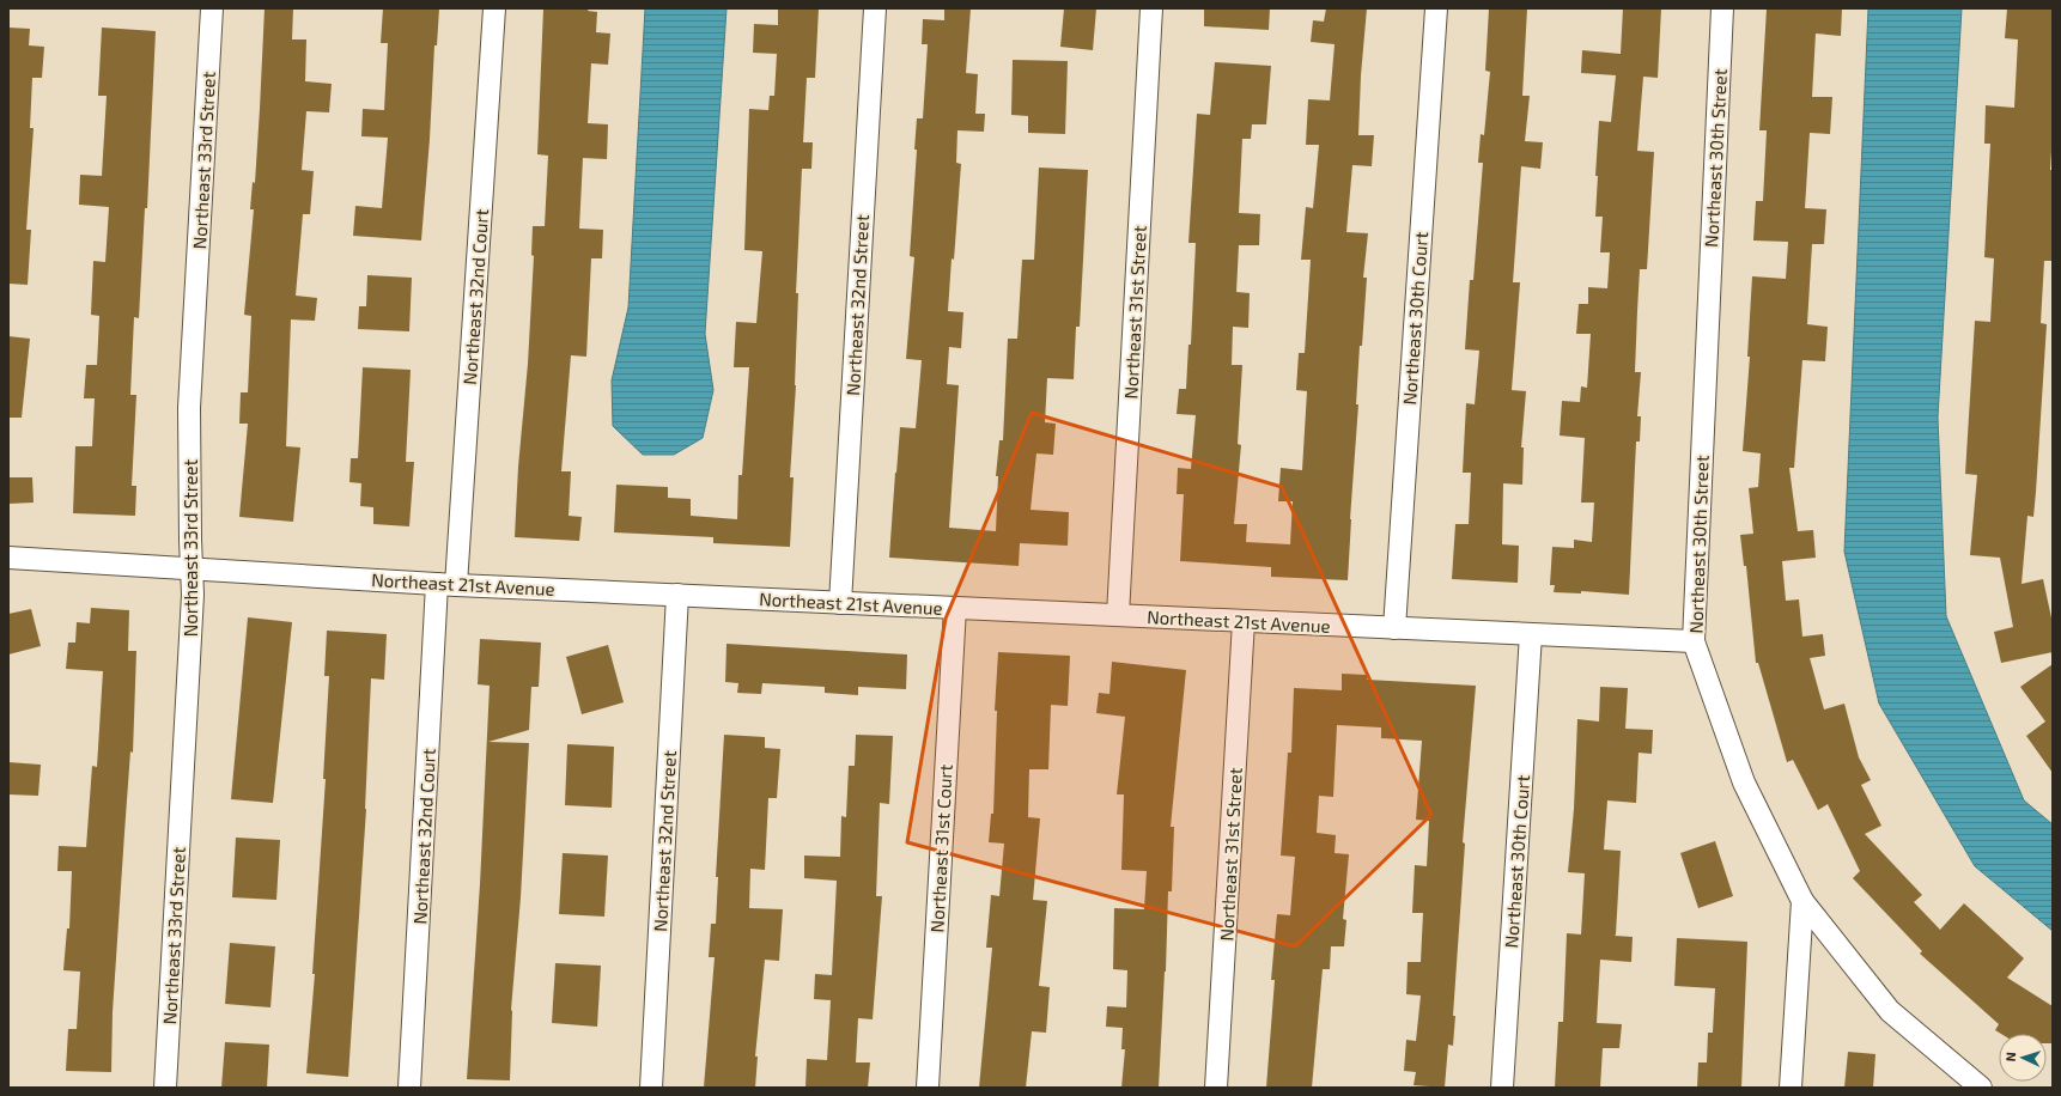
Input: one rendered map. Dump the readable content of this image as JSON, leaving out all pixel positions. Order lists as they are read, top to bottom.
{
  "streets": {
    "street": [
      "Northeast 30th Street",
      "Northeast 33rd Street",
      "Northeast 32nd Court",
      "Northeast 32nd Street",
      "Northeast 31st Street",
      "Northeast 30th Court",
      "Northeast 21st Avenue",
      "Northeast 31st Court"
    ]
  },
  "crossings": [
    ["Northeast 30th Street", "Northeast 21st Avenue"],
    ["Northeast 33rd Street", "Northeast 21st Avenue"],
    ["Northeast 32nd Court", "Northeast 21st Avenue"],
    ["Northeast 32nd Street", "Northeast 21st Avenue"],
    ["Northeast 31st Street", "Northeast 21st Avenue"],
    ["Northeast 30th Court", "Northeast 21st Avenue"],
    ["Northeast 21st Avenue", "Northeast 31st Court"]
  ],
  "north": "left"
}
